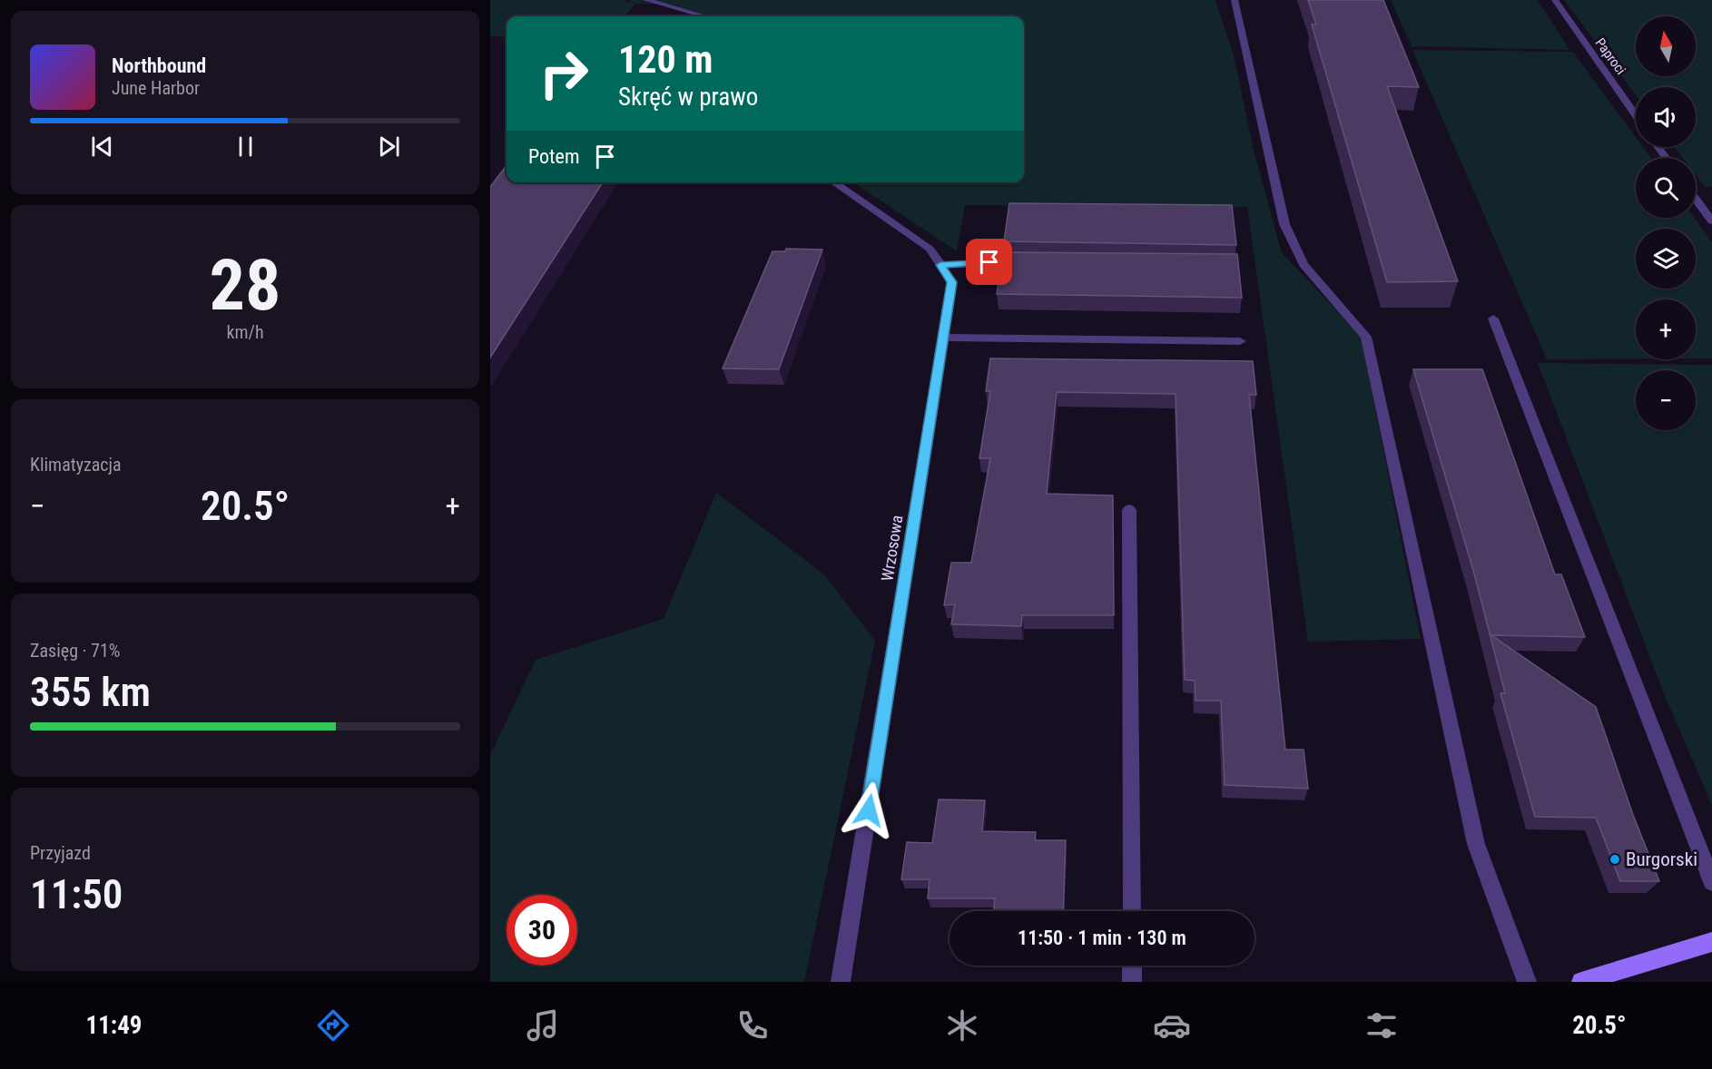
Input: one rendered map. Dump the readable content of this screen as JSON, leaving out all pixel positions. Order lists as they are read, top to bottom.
{
  "streets": {
    "street": ["Paproci", "Wrzosowa"]
  },
  "places": ["Burgorski"],
  "north": "top",
  "page": {
    "map_buttons": ["+", "−"],
    "turn": ["120 m", "Skręć w prawo"],
    "song": ["Northbound", "June Harbor"],
    "then": "Potem",
    "tile": [
      ["28", "km/h"],
      "Klimatyzacja",
      ["Zasięg · 71%", "355 km"],
      ["Przyjazd", "11:50"]
    ],
    "heat": ["−", "20.5°", "+"],
    "limit": "30",
    "trip": "11:50 · 1 min · 130 m",
    "tabs": ["11:49", "20.5°"]
  }
}
